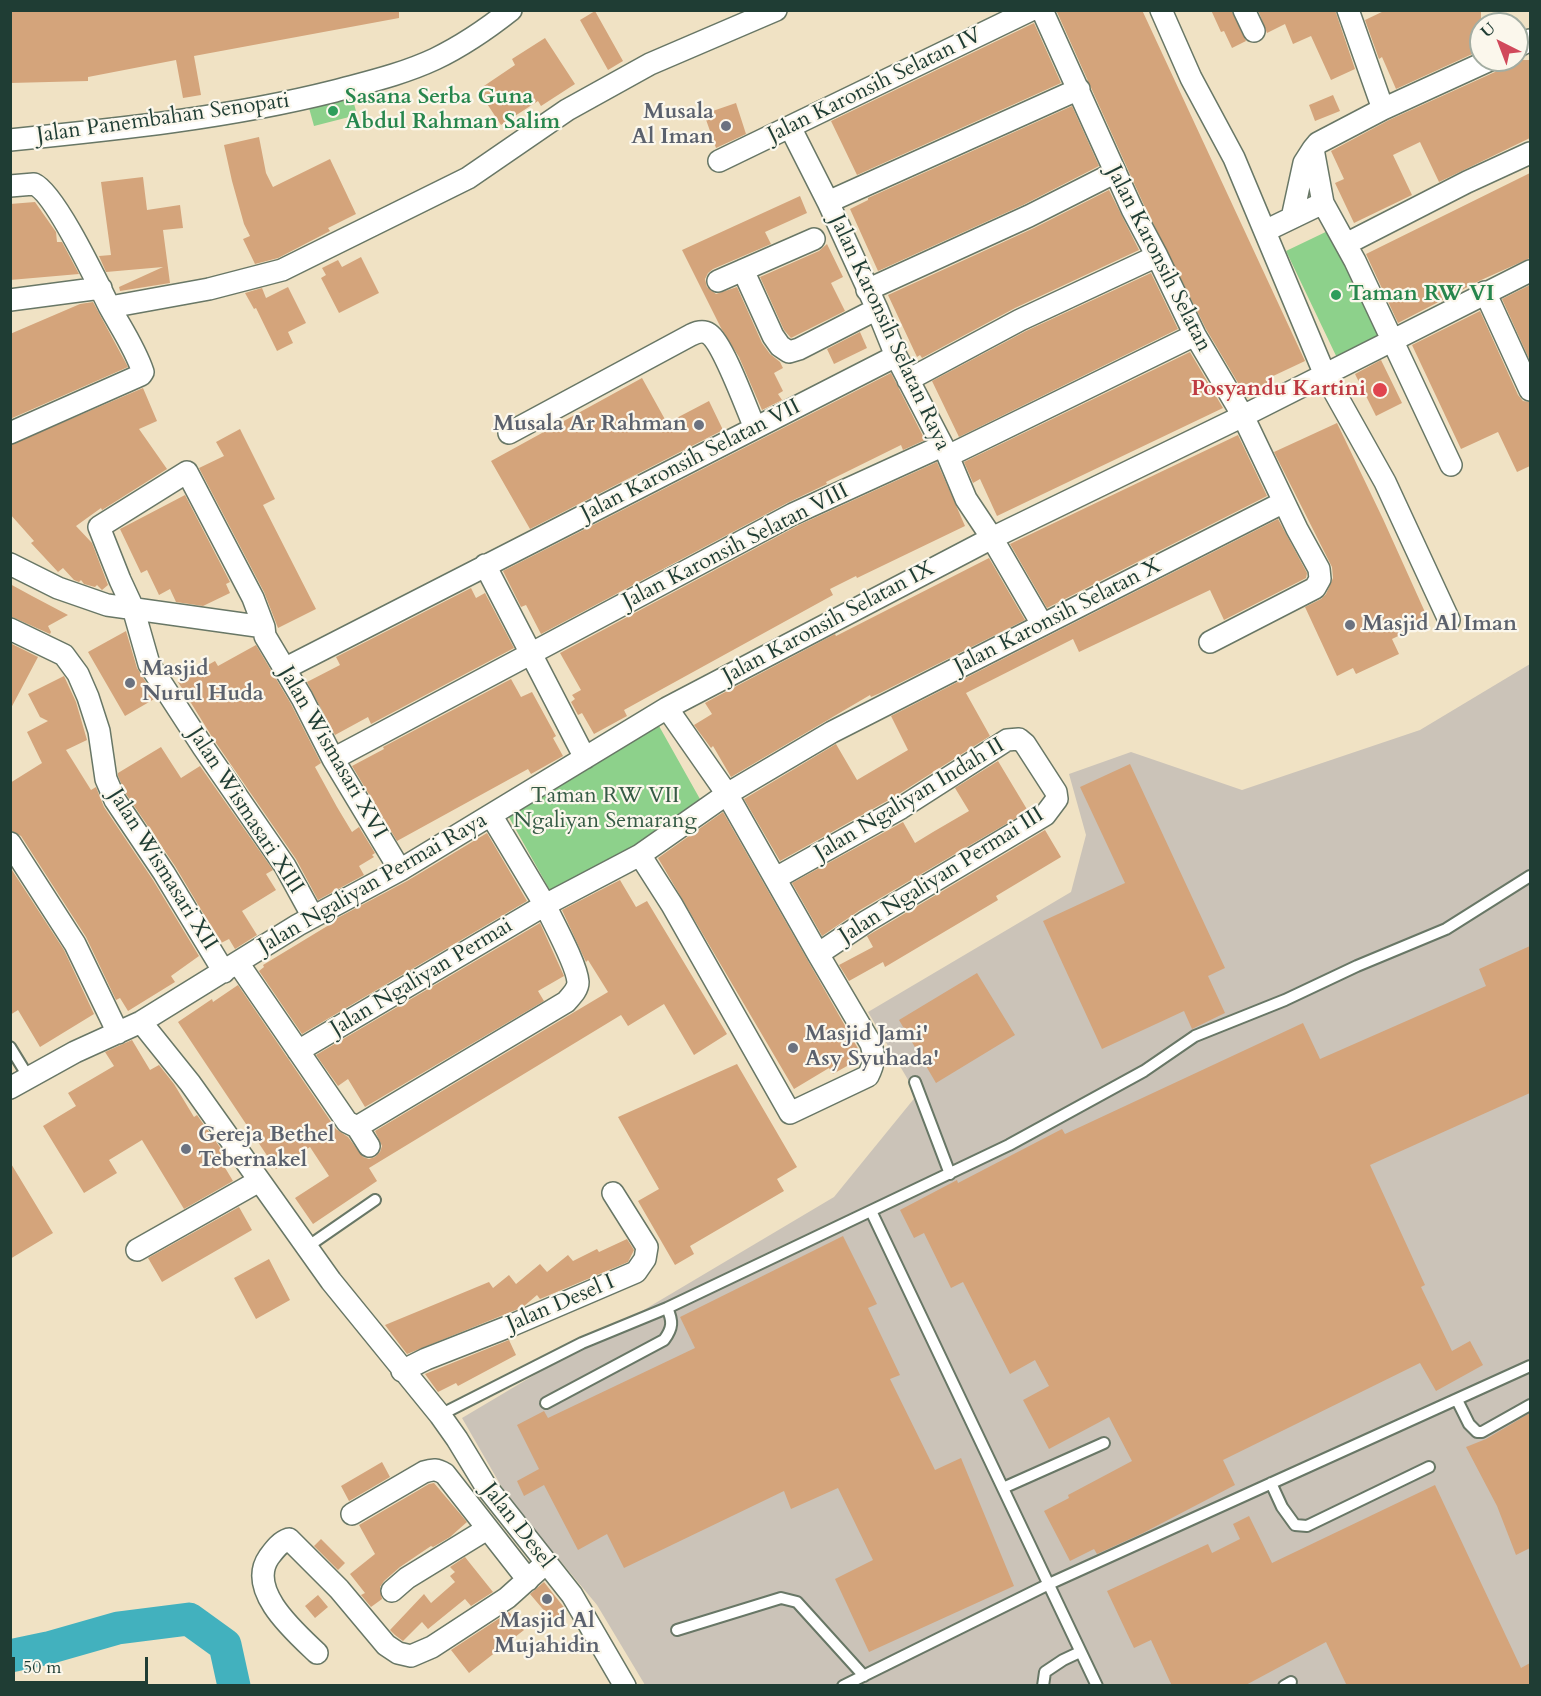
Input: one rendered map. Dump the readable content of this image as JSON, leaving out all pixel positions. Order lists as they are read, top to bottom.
{
  "streets": {
    "street": [
      "Jalan Karonsih Selatan IV",
      "Jalan Panembahan Senopati",
      "Jalan Karonsih Selatan",
      "Jalan Karonsih Selatan Raya",
      "Jalan Karonsih Selatan VII",
      "Jalan Karonsih Selatan VIII",
      "Jalan Karonsih Selatan X",
      "Jalan Karonsih Selatan IX",
      "Jalan Wismasari XVI",
      "Jalan Ngaliyan Indah II",
      "Jalan Wismasari XIII",
      "Jalan Wismasari XII",
      "Jalan Ngaliyan Permai III",
      "Jalan Ngaliyan Permai Raya",
      "Jalan Ngaliyan Permai",
      "Jalan Desel I",
      "Jalan Desel"
    ]
  },
  "crossings": [
    ["Jalan Karonsih Selatan IV", "Jalan Karonsih Selatan Raya"],
    ["Jalan Karonsih Selatan", "Jalan Karonsih Selatan VIII"],
    ["Jalan Karonsih Selatan", "Jalan Karonsih Selatan X"],
    ["Jalan Karonsih Selatan Raya", "Jalan Karonsih Selatan VII"],
    ["Jalan Karonsih Selatan Raya", "Jalan Karonsih Selatan VIII"],
    ["Jalan Karonsih Selatan Raya", "Jalan Karonsih Selatan X"],
    ["Jalan Karonsih Selatan Raya", "Jalan Karonsih Selatan IX"],
    ["Jalan Karonsih Selatan VII", "Jalan Wismasari XVI"],
    ["Jalan Karonsih Selatan VIII", "Jalan Wismasari XVI"],
    ["Jalan Karonsih Selatan X", "Jalan Ngaliyan Permai"],
    ["Jalan Karonsih Selatan IX", "Jalan Ngaliyan Permai Raya"],
    ["Jalan Wismasari XVI", "Jalan Wismasari XIII"],
    ["Jalan Wismasari XVI", "Jalan Ngaliyan Permai Raya"],
    ["Jalan Ngaliyan Indah II", "Jalan Ngaliyan Permai III"],
    ["Jalan Wismasari XIII", "Jalan Ngaliyan Permai Raya"],
    ["Jalan Wismasari XII", "Jalan Ngaliyan Permai Raya"],
    ["Jalan Wismasari XII", "Jalan Ngaliyan Permai"],
    ["Jalan Ngaliyan Permai Raya", "Jalan Desel"],
    ["Jalan Desel I", "Jalan Desel"]
  ],
  "parks": ["Taman RW VII Ngaliyan Semarang"],
  "places": [
    "Sasana Serba Guna Abdul Rahman Salim",
    "Musala Al Iman",
    "Taman RW VI",
    "Posyandu Kartini",
    "Musala Ar Rahman",
    "Masjid Al Iman",
    "Masjid Nurul Huda",
    "Masjid Jami' Asy Syuhada'",
    "Gereja Bethel Tebernakel",
    "Masjid Al Mujahidin"
  ],
  "scale_bar": "50 m",
  "north": "top left"
}
